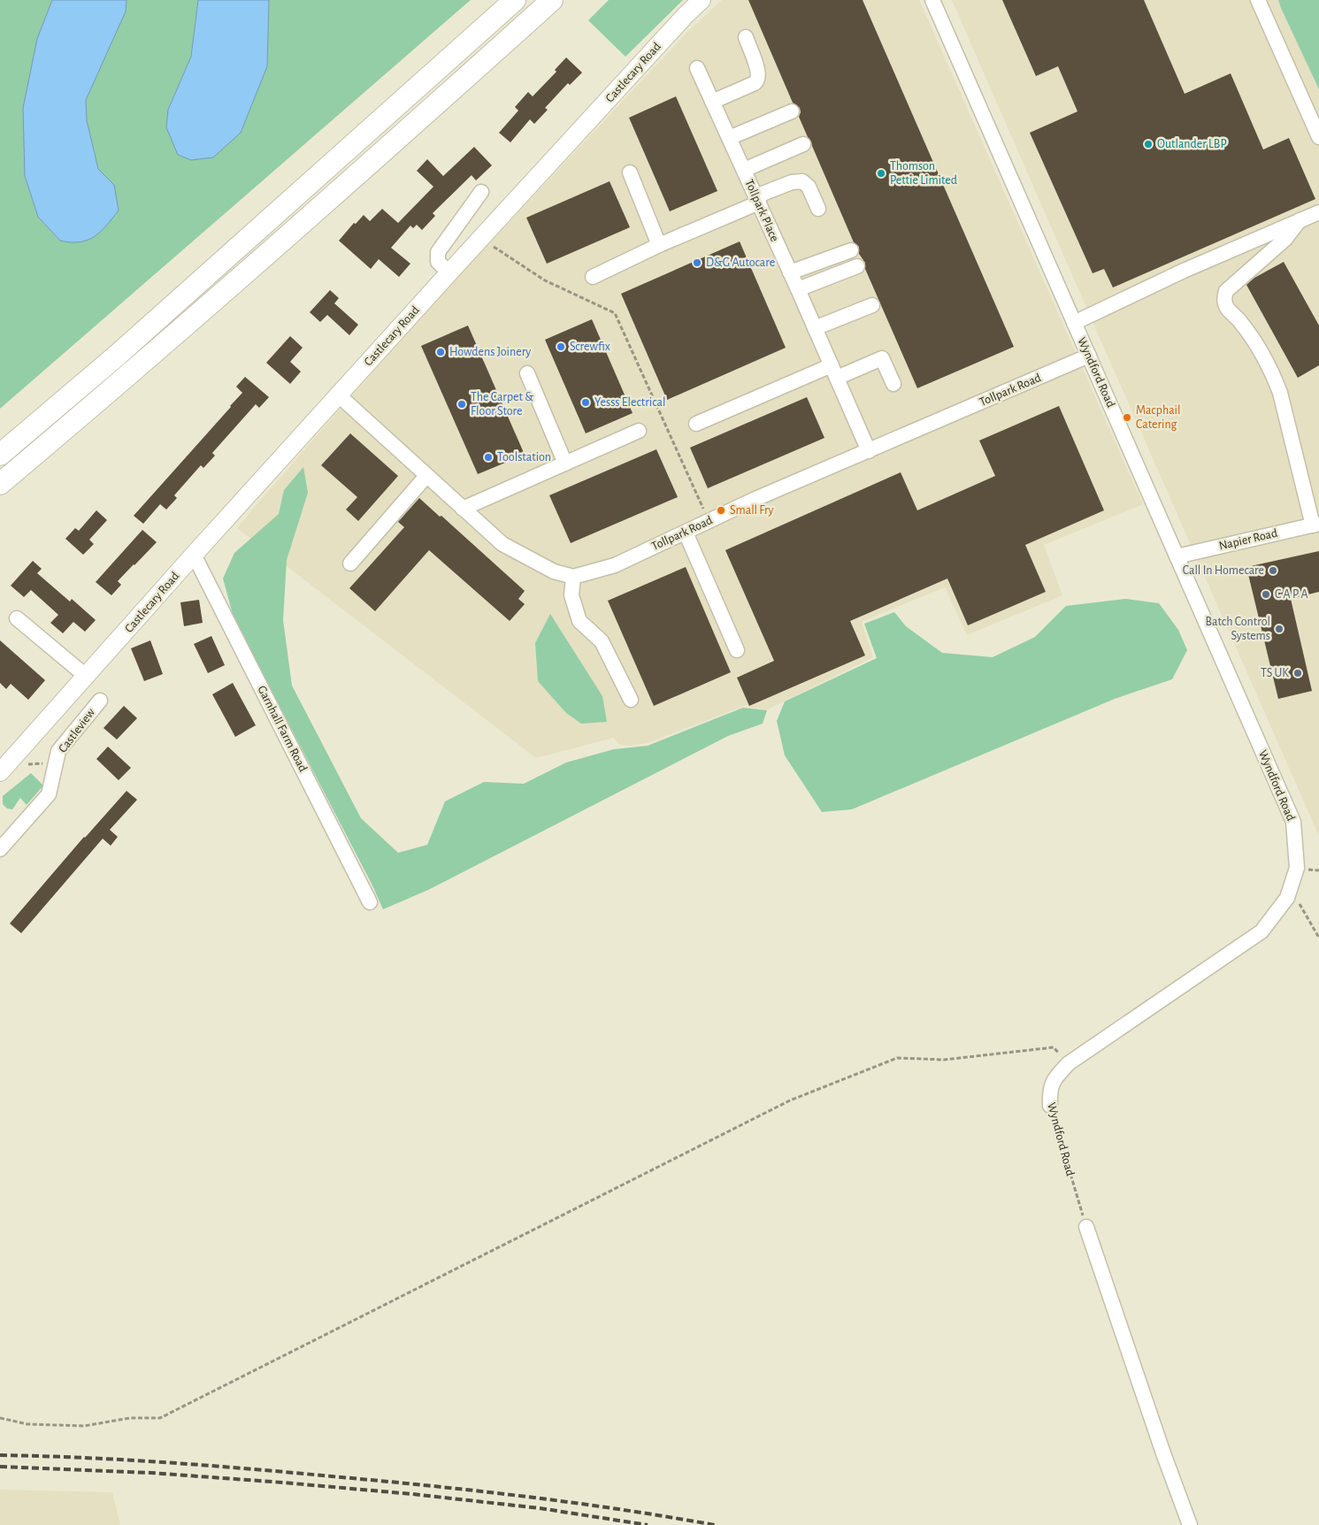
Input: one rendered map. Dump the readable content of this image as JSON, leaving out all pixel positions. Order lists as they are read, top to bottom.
{
  "streets": {
    "main road": ["Castlecary Road"],
    "street": [
      "Tollpark Place",
      "Wyndford Road",
      "Tollpark Road",
      "Napier Road",
      "Garnhall Farm Road",
      "Castleview"
    ]
  },
  "crossings": [
    ["Castlecary Road", "Garnhall Farm Road"],
    ["Tollpark Place", "Tollpark Road"],
    ["Wyndford Road", "Tollpark Road"],
    ["Wyndford Road", "Napier Road"]
  ],
  "places": [
    "Outlander LBP",
    "Thomson Pettie Limited",
    "D&G Autocare",
    "Screwfix",
    "Howdens Joinery",
    "Yesss Electrical",
    "The Carpet & Floor Store",
    "Macphail Catering",
    "Toolstation",
    "Small Fry",
    "Call In Homecare",
    "C A P A",
    "Batch Control Systems",
    "TS UK"
  ]
}
